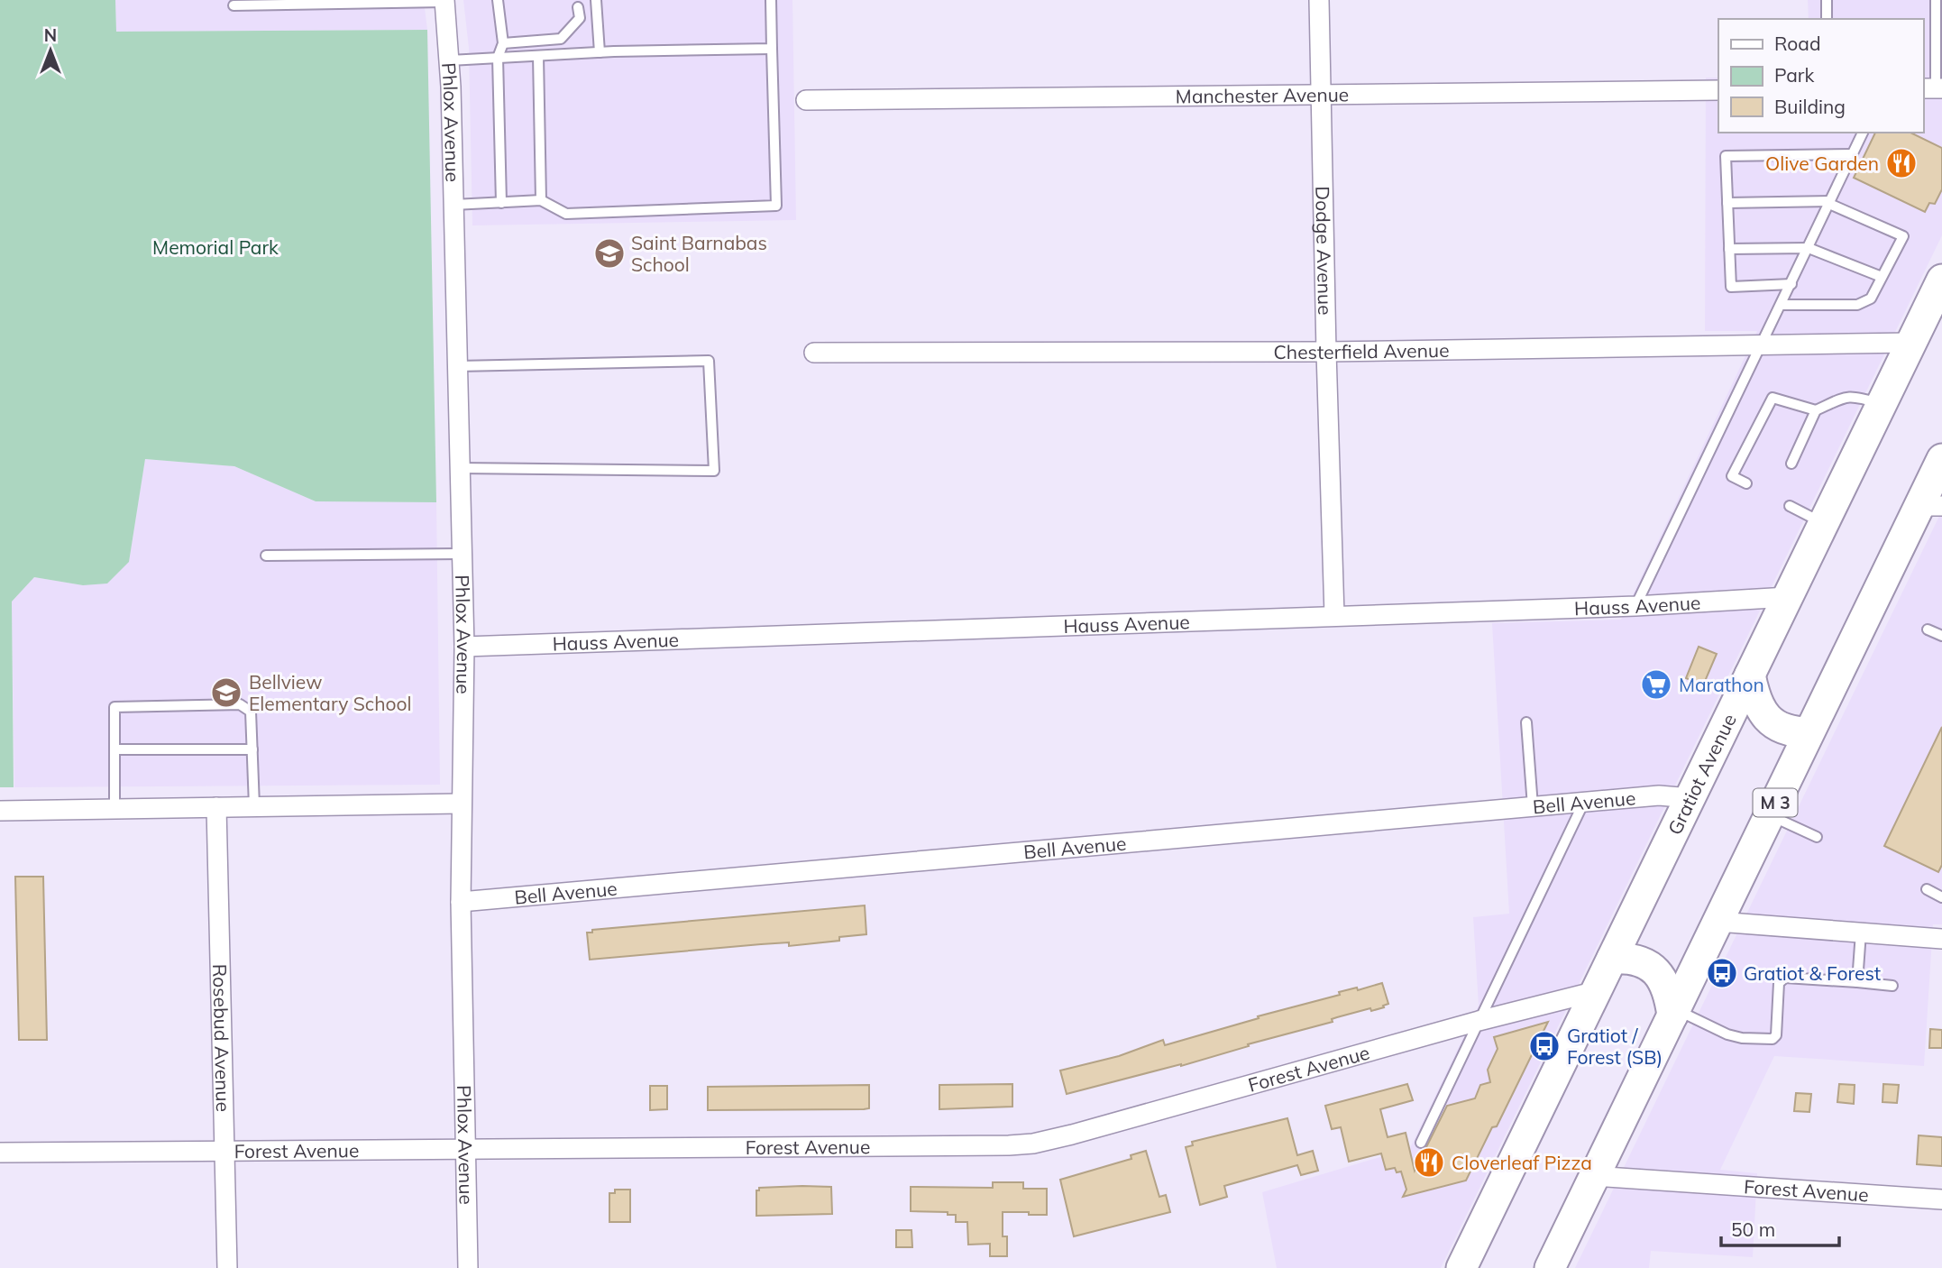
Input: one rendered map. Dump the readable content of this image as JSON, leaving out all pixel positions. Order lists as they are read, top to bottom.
{
  "streets": {
    "main road": ["Gratiot Avenue", "M 3"],
    "street": [
      "Manchester Avenue",
      "Phlox Avenue",
      "Dodge Avenue",
      "Chesterfield Avenue",
      "Hauss Avenue",
      "Bell Avenue",
      "Rosebud Avenue",
      "Forest Avenue"
    ]
  },
  "crossings": [
    ["Manchester Avenue", "Dodge Avenue"],
    ["Phlox Avenue", "Hauss Avenue"],
    ["Phlox Avenue", "Bell Avenue"],
    ["Phlox Avenue", "Forest Avenue"],
    ["Dodge Avenue", "Chesterfield Avenue"],
    ["Dodge Avenue", "Hauss Avenue"],
    ["Chesterfield Avenue", "Gratiot Avenue"],
    ["Hauss Avenue", "Gratiot Avenue"],
    ["Gratiot Avenue", "Bell Avenue"],
    ["Gratiot Avenue", "Forest Avenue"],
    ["M 3", "Forest Avenue"],
    ["Rosebud Avenue", "Forest Avenue"]
  ],
  "parks": ["Memorial Park"],
  "places": {
    "restaurant": ["Olive Garden", "Cloverleaf Pizza"],
    "school or university": ["Saint Barnabas School", "Bellview Elementary School"],
    "supermarket": ["Marathon"],
    "bus stop": ["Gratiot & Forest", "Gratiot / Forest (SB)"]
  },
  "legend": ["Road", "Park", "Building"],
  "scale_bar": "50 m",
  "north": "top"
}
